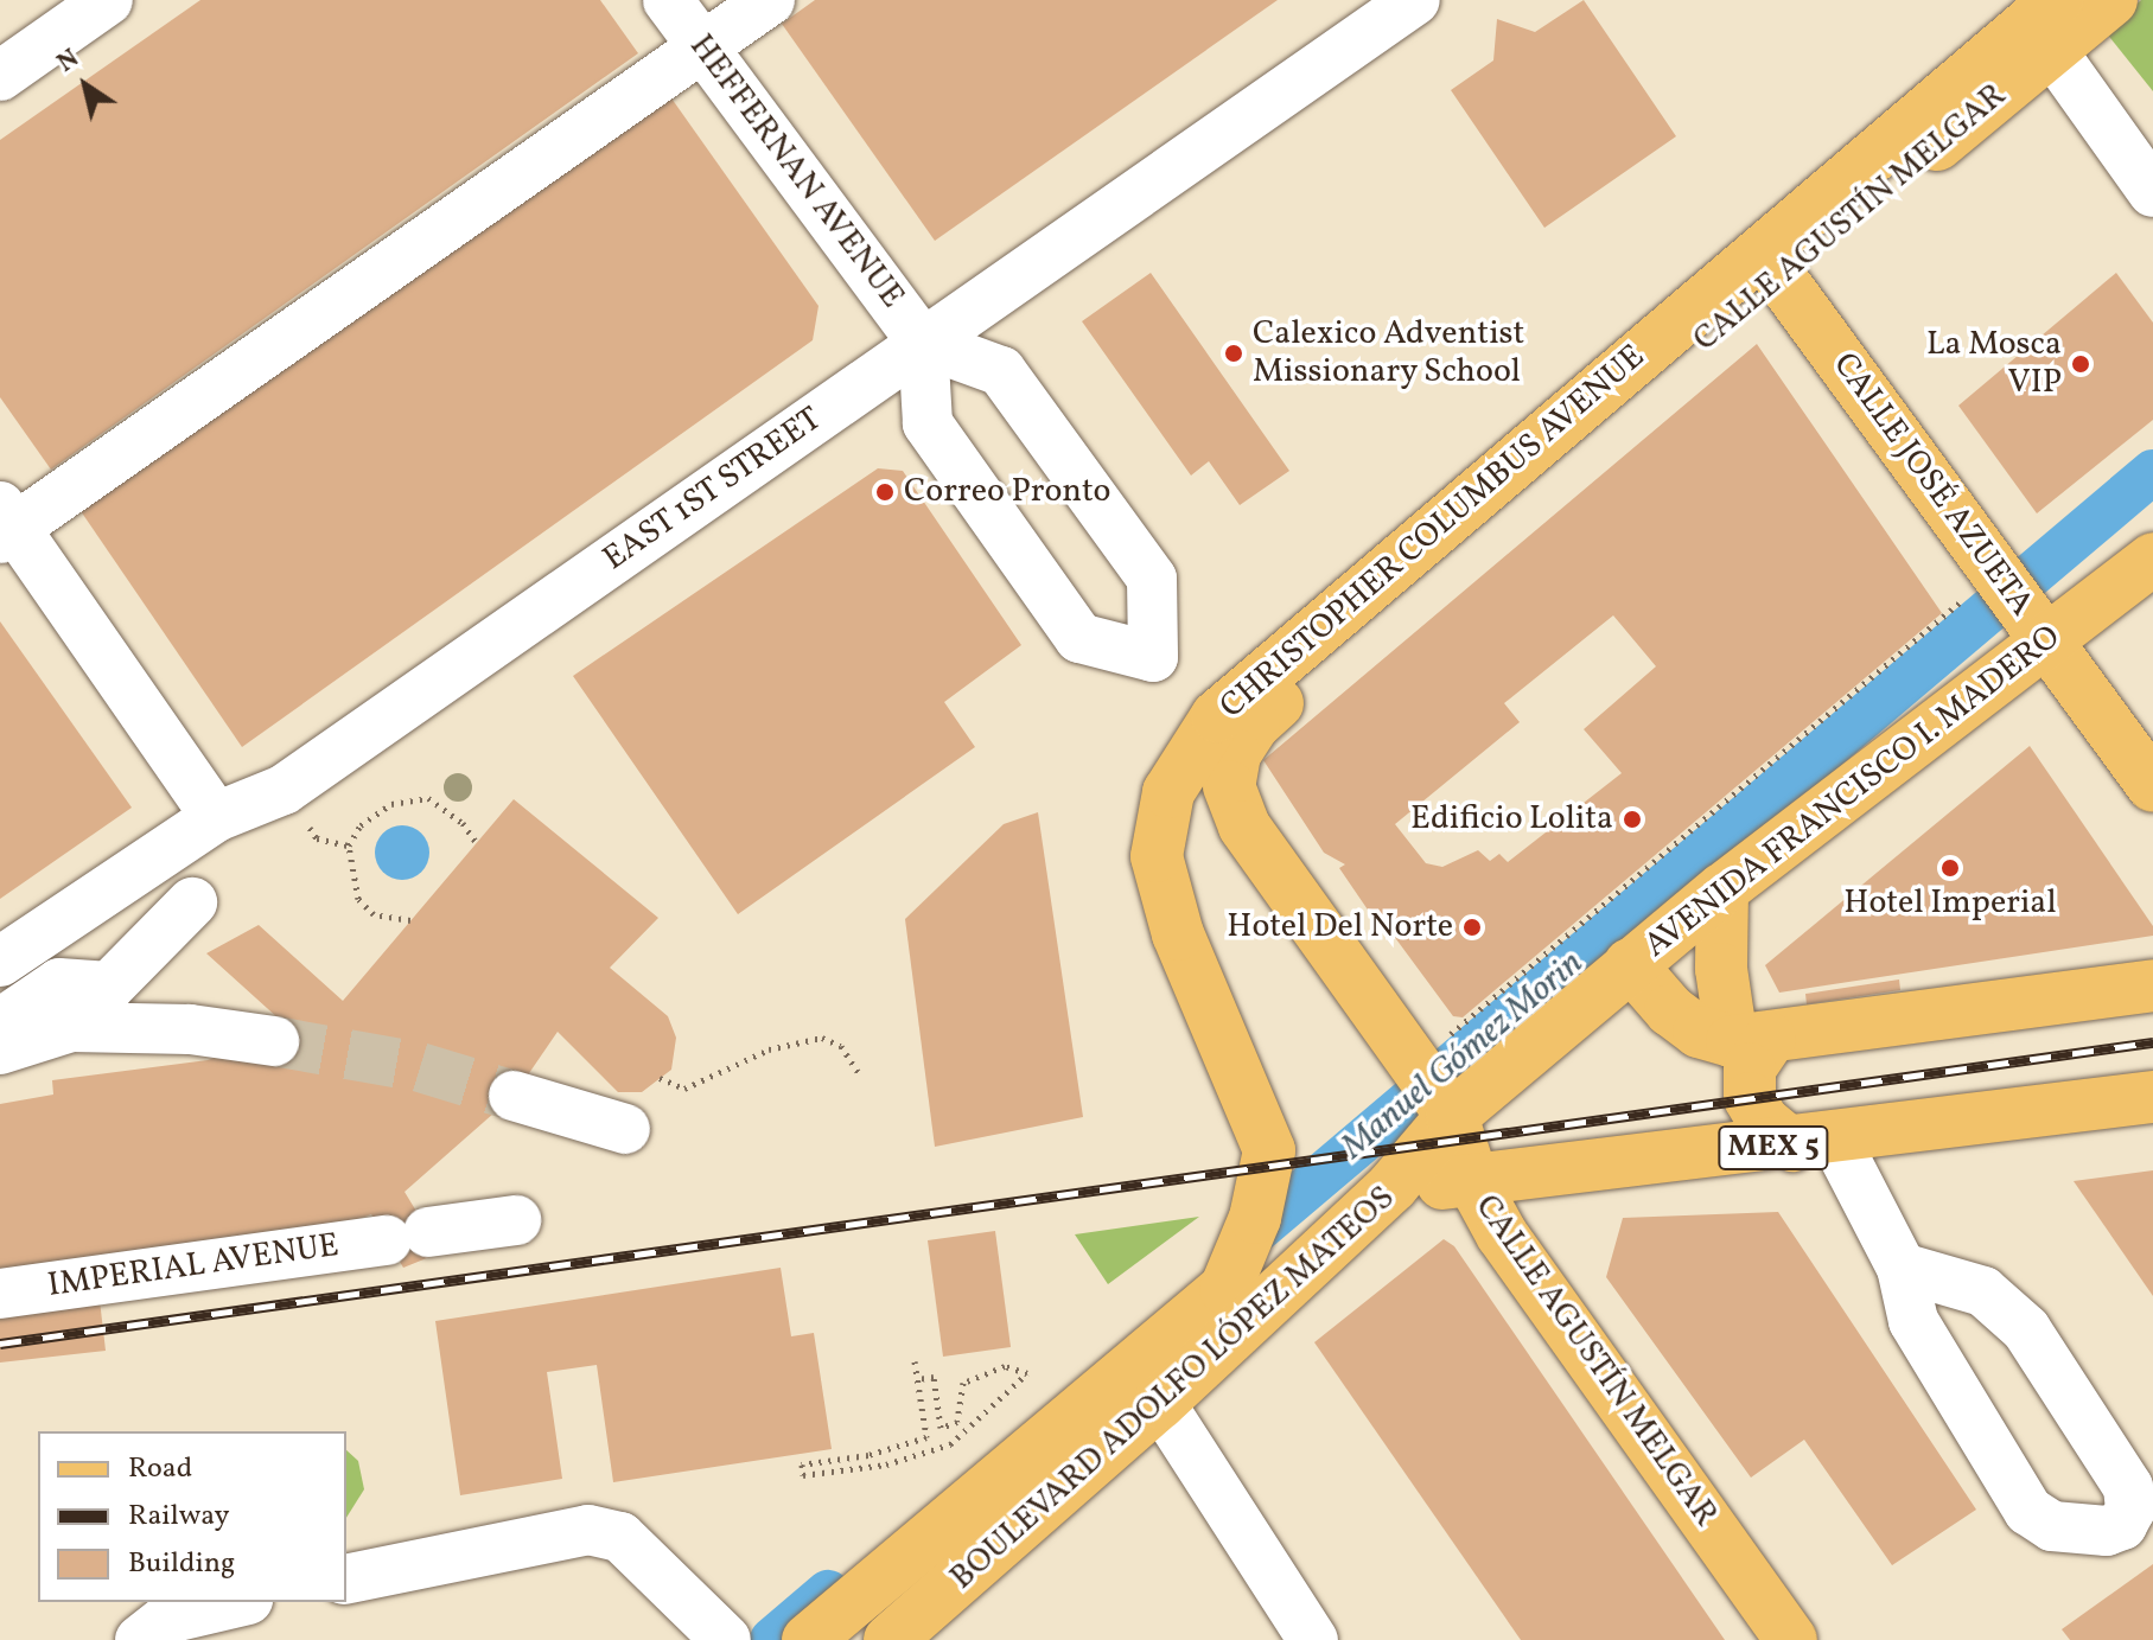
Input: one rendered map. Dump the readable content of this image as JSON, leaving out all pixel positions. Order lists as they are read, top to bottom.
{
  "streets": {
    "main road": [
      "CALLE AGUSTÍN MELGAR",
      "CALLE JOSÉ AZUETA",
      "CHRISTOPHER COLUMBUS AVENUE",
      "AVENIDA FRANCISCO I. MADERO",
      "MEX 5",
      "BOULEVARD ADOLFO LÓPEZ MATEOS"
    ],
    "street": ["HEFFERNAN AVENUE", "EAST 1ST STREET", "IMPERIAL AVENUE"]
  },
  "crossings": [
    ["HEFFERNAN AVENUE", "EAST 1ST STREET"],
    ["CALLE AGUSTÍN MELGAR", "CALLE JOSÉ AZUETA"],
    ["CALLE AGUSTÍN MELGAR", "AVENIDA FRANCISCO I. MADERO"],
    ["CALLE AGUSTÍN MELGAR", "BOULEVARD ADOLFO LÓPEZ MATEOS"],
    ["CALLE JOSÉ AZUETA", "AVENIDA FRANCISCO I. MADERO"],
    ["AVENIDA FRANCISCO I. MADERO", "BOULEVARD ADOLFO LÓPEZ MATEOS"]
  ],
  "water": ["Manuel Gómez Morin"],
  "places": [
    "Calexico Adventist Missionary School",
    "La Mosca VIP",
    "Correo Pronto",
    "Edificio Lolita",
    "Hotel Imperial",
    "Hotel Del Norte"
  ],
  "legend": ["Road", "Railway", "Building"],
  "north": "top left"
}
